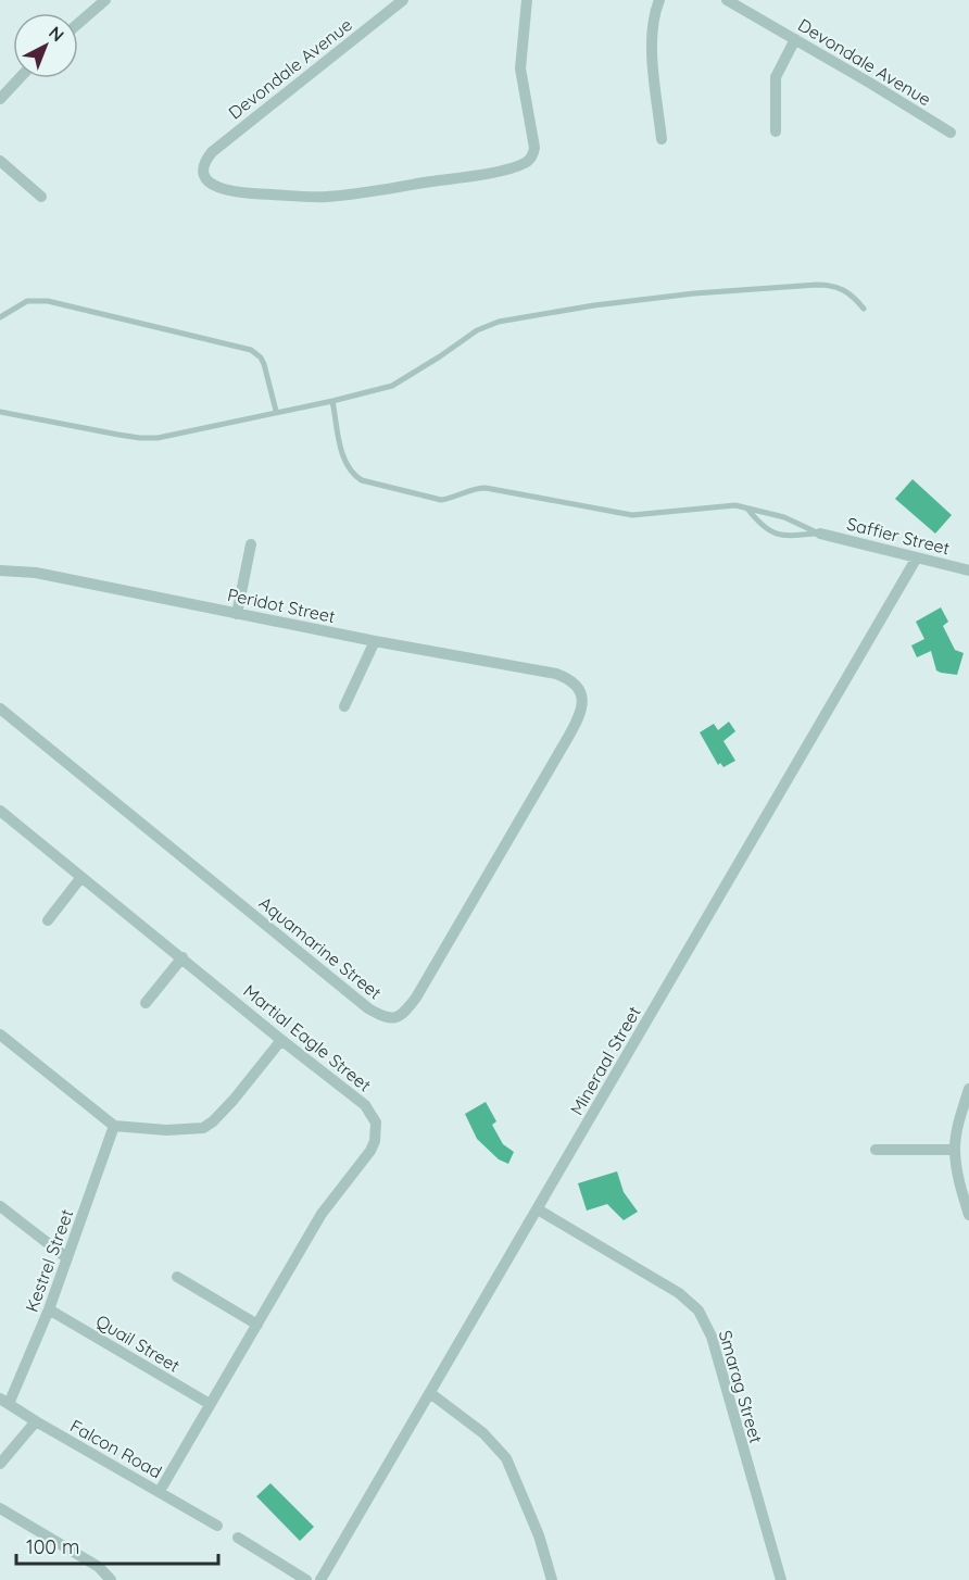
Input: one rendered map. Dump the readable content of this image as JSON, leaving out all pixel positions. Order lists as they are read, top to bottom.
{
  "streets": {
    "street": [
      "Devondale Avenue",
      "Saffier Street",
      "Peridot Street",
      "Aquamarine Street",
      "Martial Eagle Street",
      "Mineraal Street",
      "Kestrel Street",
      "Quail Street",
      "Smarag Street",
      "Falcon Road"
    ]
  },
  "crossings": [
    ["Saffier Street", "Mineraal Street"],
    ["Peridot Street", "Aquamarine Street"],
    ["Martial Eagle Street", "Quail Street"],
    ["Martial Eagle Street", "Falcon Road"],
    ["Mineraal Street", "Smarag Street"],
    ["Kestrel Street", "Quail Street"],
    ["Kestrel Street", "Falcon Road"]
  ],
  "scale_bar": "100 m",
  "north": "top right"
}
